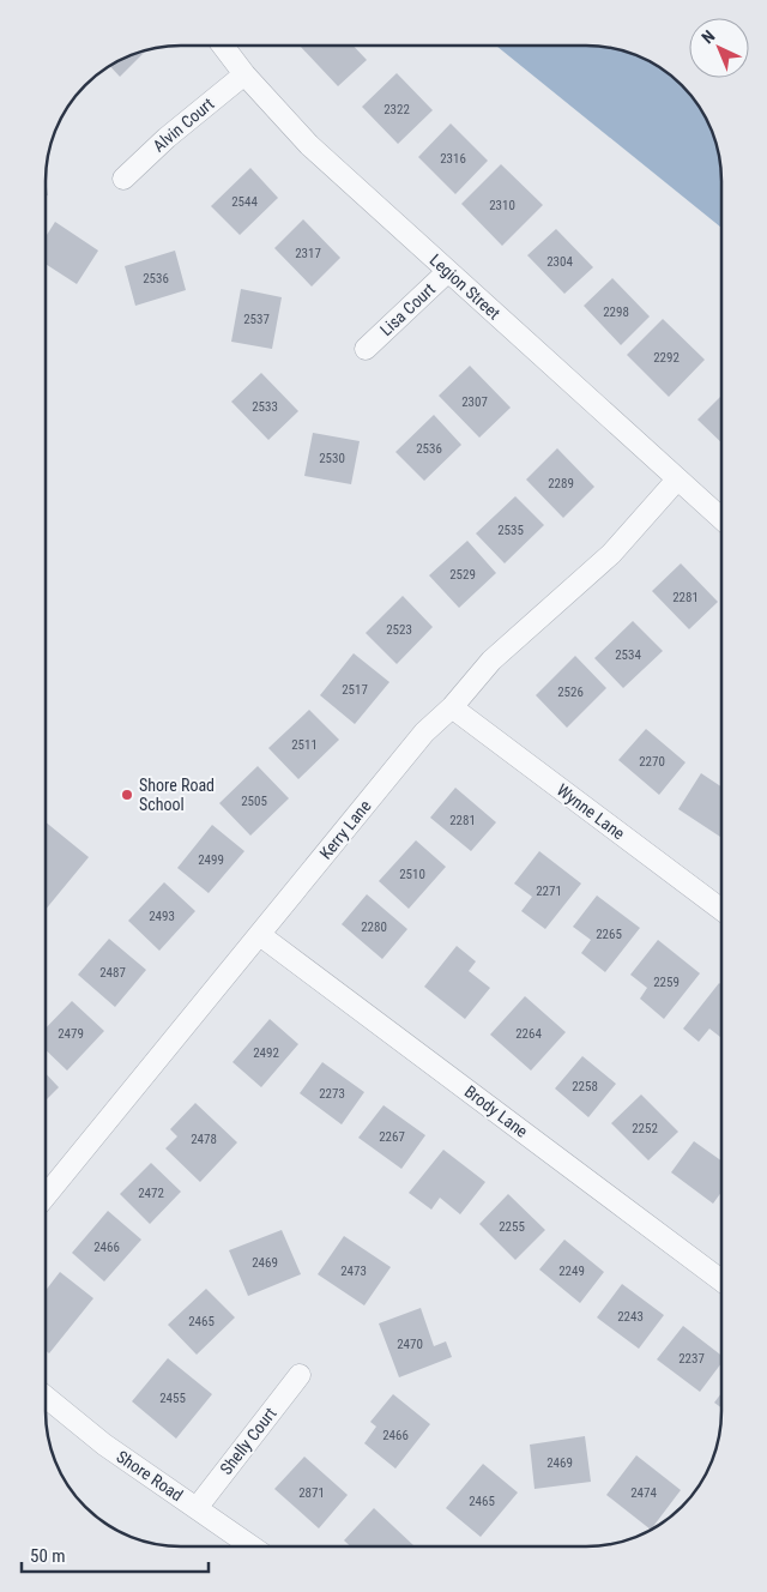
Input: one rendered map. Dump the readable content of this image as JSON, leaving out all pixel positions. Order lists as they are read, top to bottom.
{
  "streets": {
    "street": [
      "Alvin Court",
      "Legion Street",
      "Lisa Court",
      "Wynne Lane",
      "Kerry Lane",
      "Brody Lane",
      "Shelly Court",
      "Shore Road"
    ]
  },
  "crossings": [
    ["Alvin Court", "Legion Street"],
    ["Legion Street", "Lisa Court"],
    ["Legion Street", "Kerry Lane"],
    ["Wynne Lane", "Kerry Lane"],
    ["Kerry Lane", "Brody Lane"],
    ["Shelly Court", "Shore Road"]
  ],
  "places": ["Shore Road School"],
  "house_numbers": [
    "2322",
    "2316",
    "2544",
    "2310",
    "2317",
    "2304",
    "2536",
    "2298",
    "2537",
    "2292",
    "2307",
    "2533",
    "2536",
    "2530",
    "2289",
    "2535",
    "2529",
    "2281",
    "2523",
    "2534",
    "2517",
    "2526",
    "2511",
    "2270",
    "2505",
    "2281",
    "2499",
    "2510",
    "2271",
    "2493",
    "2280",
    "2265",
    "2487",
    "2259",
    "2479",
    "2264",
    "2492",
    "2258",
    "2273",
    "2252",
    "2267",
    "2478",
    "2472",
    "2255",
    "2466",
    "2469",
    "2473",
    "2249",
    "2243",
    "2465",
    "2470",
    "2237",
    "2455",
    "2466",
    "2469",
    "2871",
    "2474",
    "2465"
  ],
  "scale_bar": "50 m",
  "north": "top left"
}
